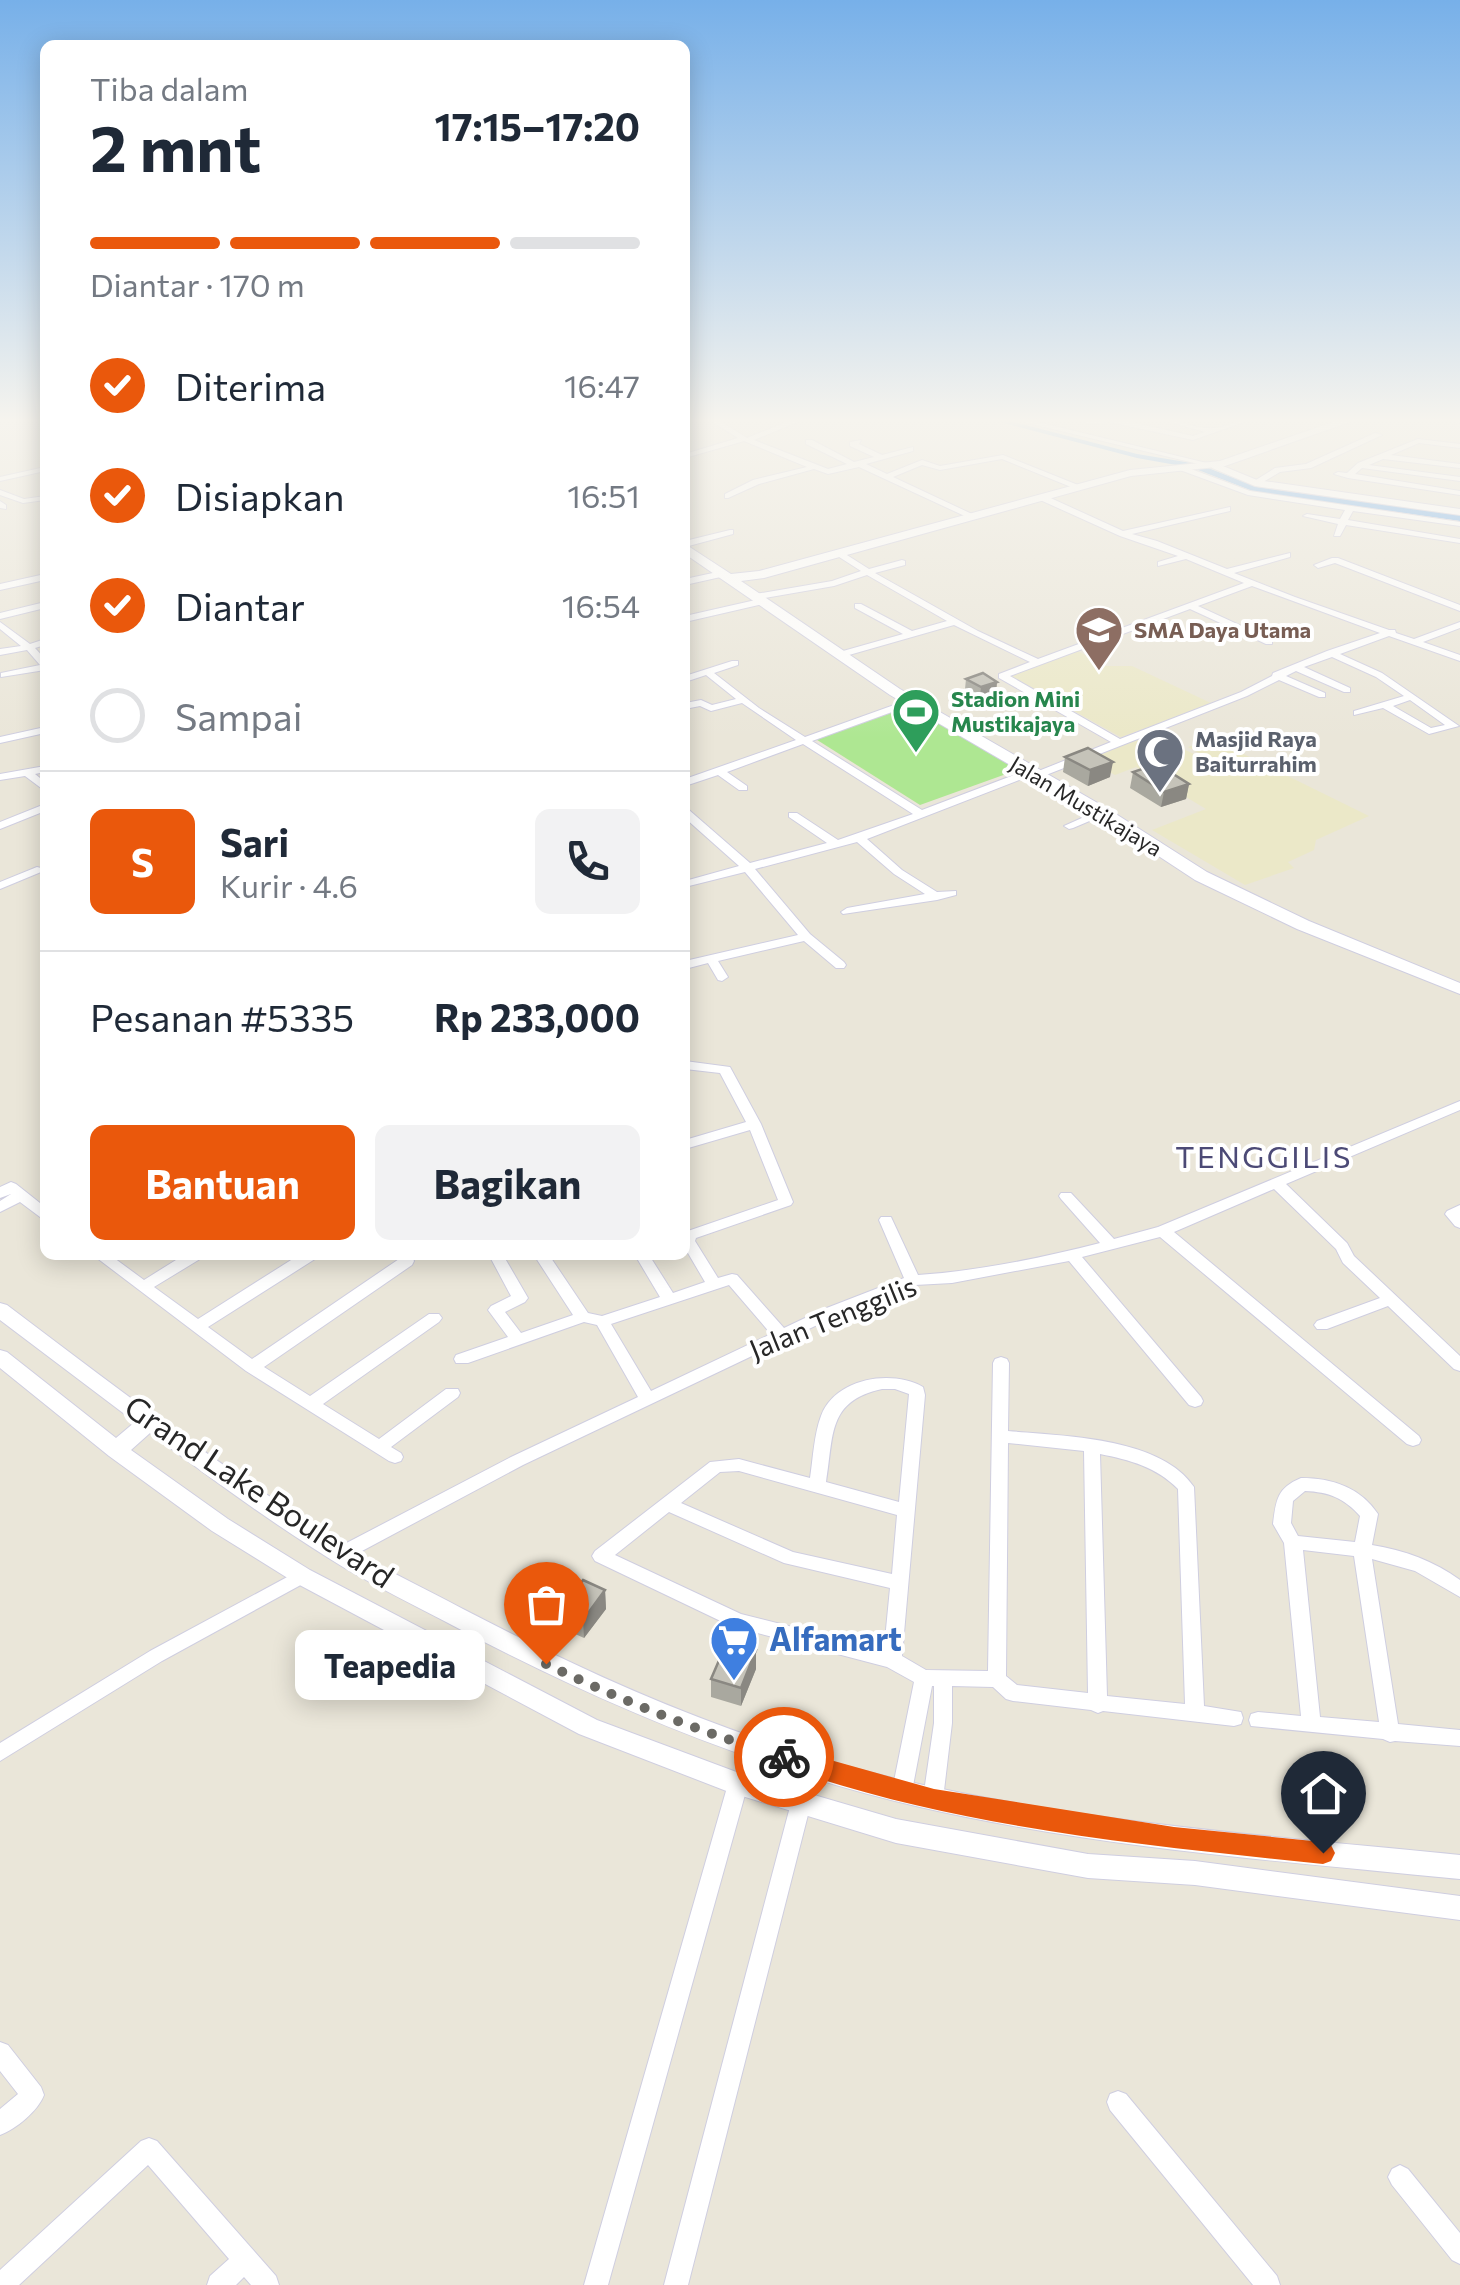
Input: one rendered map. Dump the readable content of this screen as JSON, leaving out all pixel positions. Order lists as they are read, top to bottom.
{
  "streets": {
    "main road": ["Jalan Mustikajaya"],
    "street": ["Jalan Tenggilis", "Grand Lake Boulevard"]
  },
  "crossings": [
    ["Jalan Tenggilis", "Grand Lake Boulevard"]
  ],
  "districts": ["TENGGILIS"],
  "places": {
    "school or university": ["SMA Daya Utama"],
    "sports": ["Stadion Mini Mustikajaya"],
    "mosque": ["Masjid Raya Baiturrahim"],
    "other": ["Teapedia"],
    "supermarket": ["Alfamart"]
  },
  "page": {
    "heading": ["2 mnt", "Tiba dalam", "17:15–17:20"],
    "panel": [
      "Sari",
      "Kurir · 4.6",
      "Pesanan #5335",
      "Rp 233,000"
    ],
    "bar": "Diantar · 170 m",
    "list": [
      ["Diterima", "16:47"],
      ["Disiapkan", "16:51"],
      ["Diantar", "16:54"],
      "Sampai"
    ],
    "round": "S",
    "buttons": ["Bantuan", "Bagikan"],
    "bubble": "Teapedia"
  }
}
